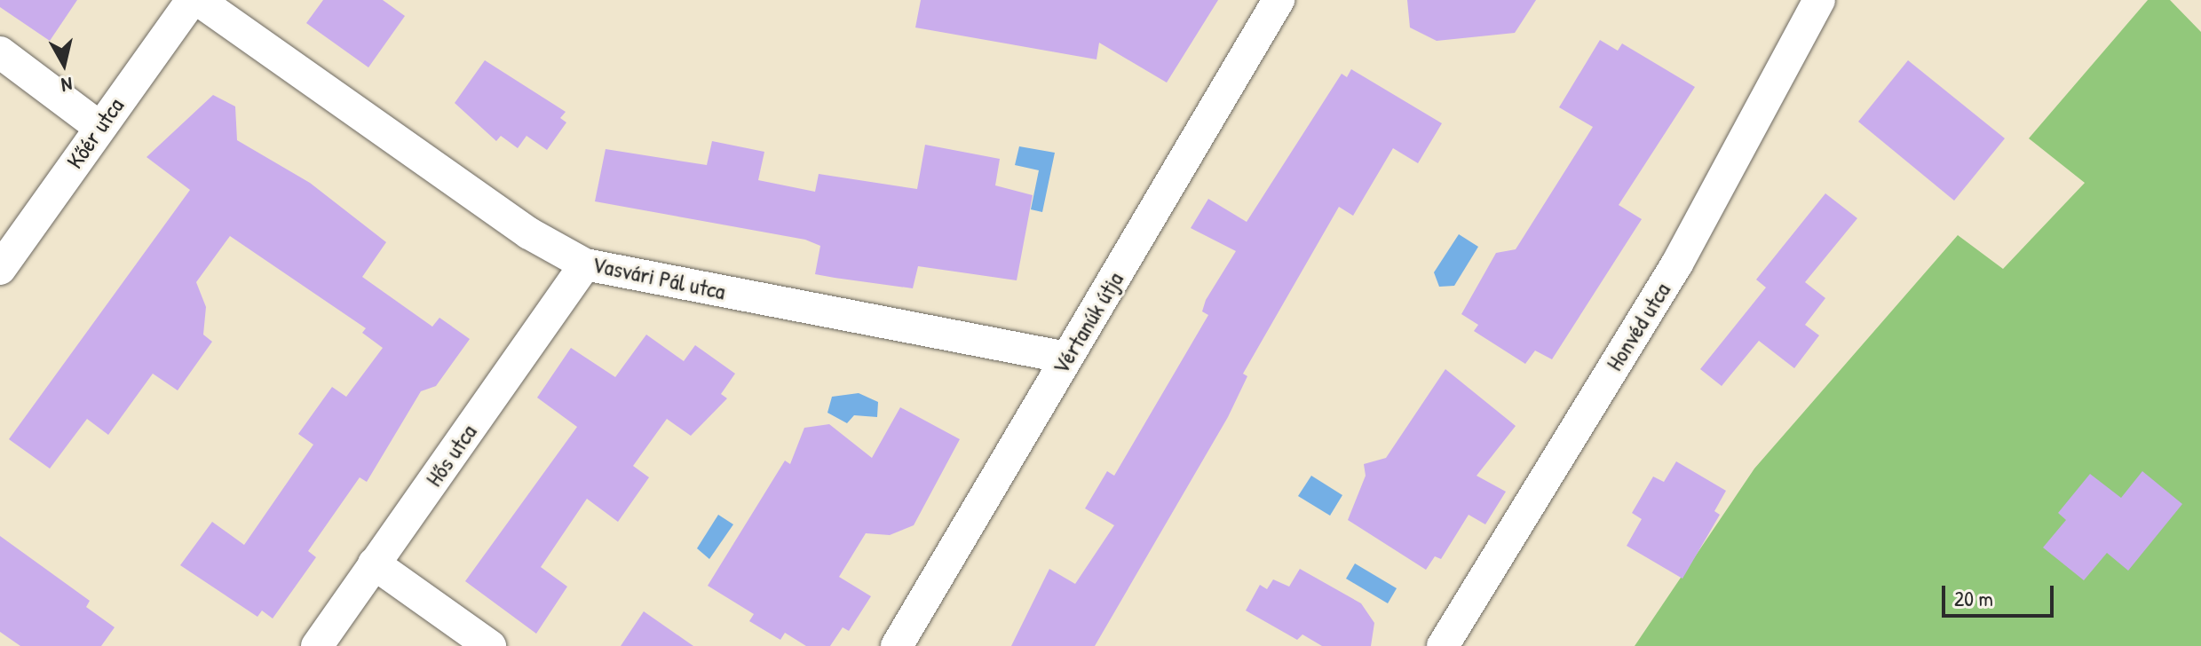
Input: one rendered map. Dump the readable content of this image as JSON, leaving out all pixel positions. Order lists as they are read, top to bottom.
{
  "streets": {
    "street": [
      "Kőér utca",
      "Vasvári Pál utca",
      "Vértanúk útja",
      "Honvéd utca",
      "Hős utca"
    ]
  },
  "crossings": [
    ["Vasvári Pál utca", "Vértanúk útja"],
    ["Vasvári Pál utca", "Hős utca"]
  ],
  "scale_bar": "20 m",
  "north": "bottom"
}
